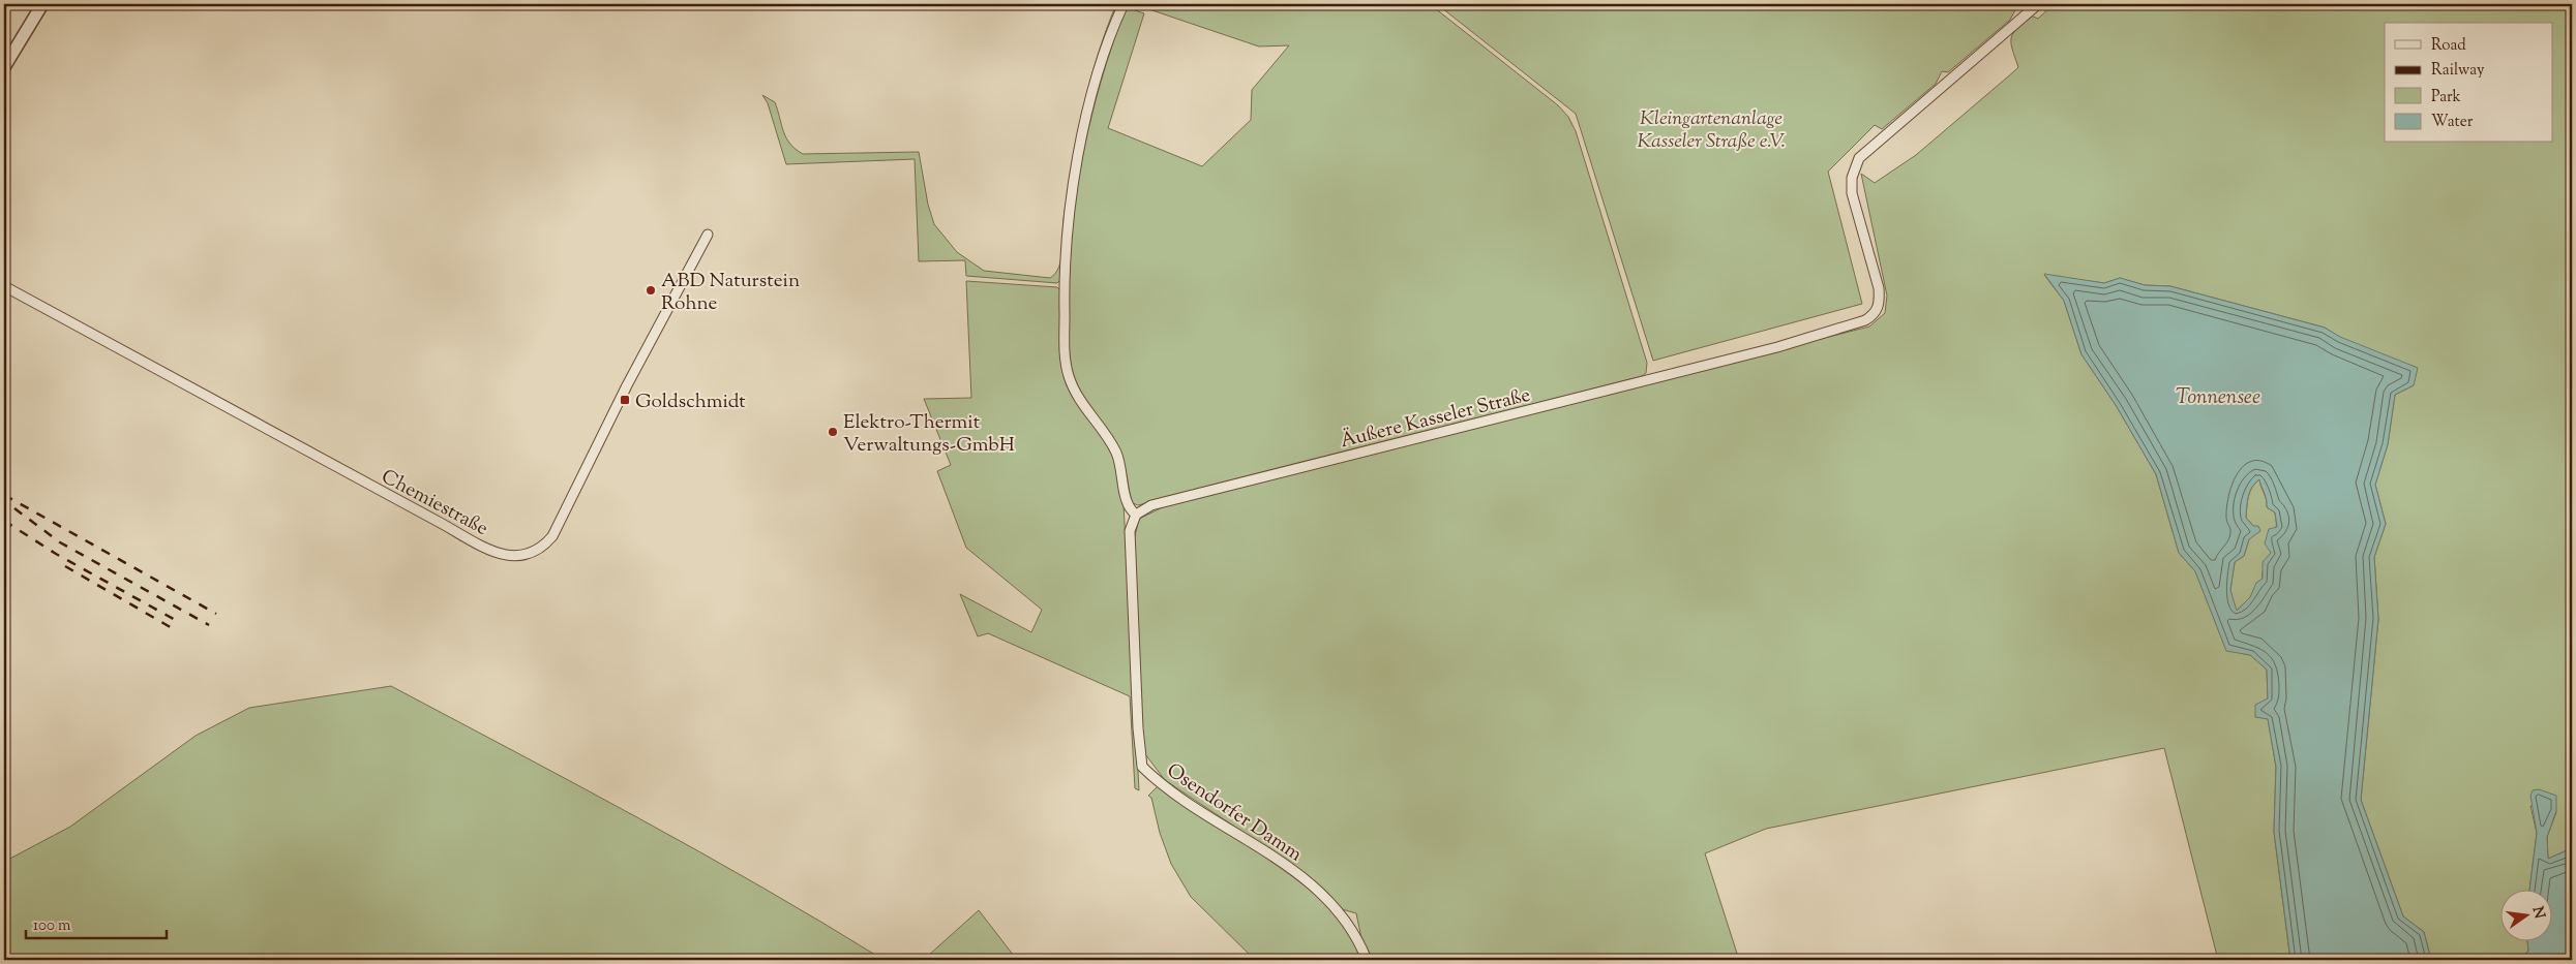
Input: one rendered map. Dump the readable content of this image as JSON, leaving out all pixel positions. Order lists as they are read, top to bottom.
{
  "streets": {
    "street": ["Äußere Kasseler Straße", "Chemiestraße", "Osendorfer Damm"]
  },
  "crossings": [
    ["Äußere Kasseler Straße", "Osendorfer Damm"]
  ],
  "water": ["Tonnensee"],
  "parks": ["Kleingartenanlage Kasseler Straße e.V."],
  "places": {
    "other": ["ABD Naturstein Rohne", "Elektro-Thermit Verwaltungs-GmbH"],
    "transit": ["Goldschmidt"]
  },
  "legend": [
    "Road",
    "Railway",
    "Park",
    "Water"
  ],
  "scale_bar": "100 m",
  "north": "right"
}
